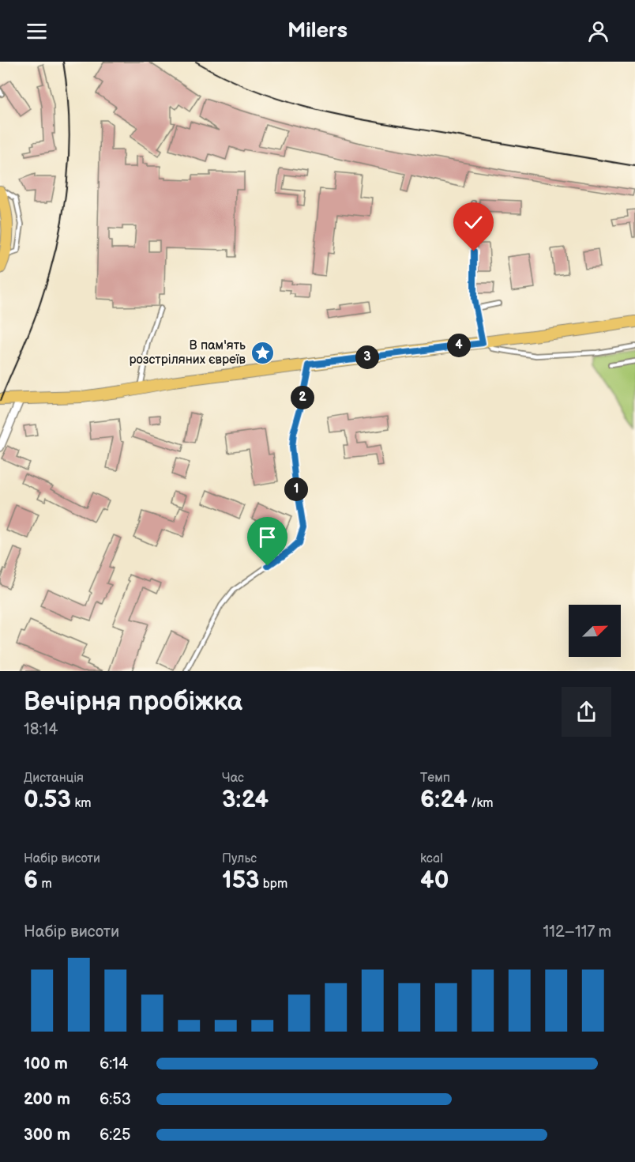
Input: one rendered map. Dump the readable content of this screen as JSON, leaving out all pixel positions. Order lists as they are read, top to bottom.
{
  "places": {
    "place": ["В пам'ять розстріляних євреїв"]
  },
  "north": "top right",
  "page": {
    "header": "Milers",
    "pins": [
      "4",
      "3",
      "2",
      "1"
    ],
    "heading": ["Вечірня пробіжка", "18:14"],
    "stats": [
      ["Дистанція", "0.53 km"],
      ["Час", "3:24"],
      ["Темп", "6:24 /km"],
      ["Набір висоти", "6 m"],
      ["Пульс", "153 bpm"],
      ["kcal", "40"]
    ],
    "chart": ["Набір висоти", "112–117 m"],
    "list": [
      {
        "name": "100 m",
        "note": "6:14"
      },
      {
        "name": "200 m",
        "note": "6:53"
      },
      {
        "name": "300 m",
        "note": "6:25"
      }
    ]
  }
}
